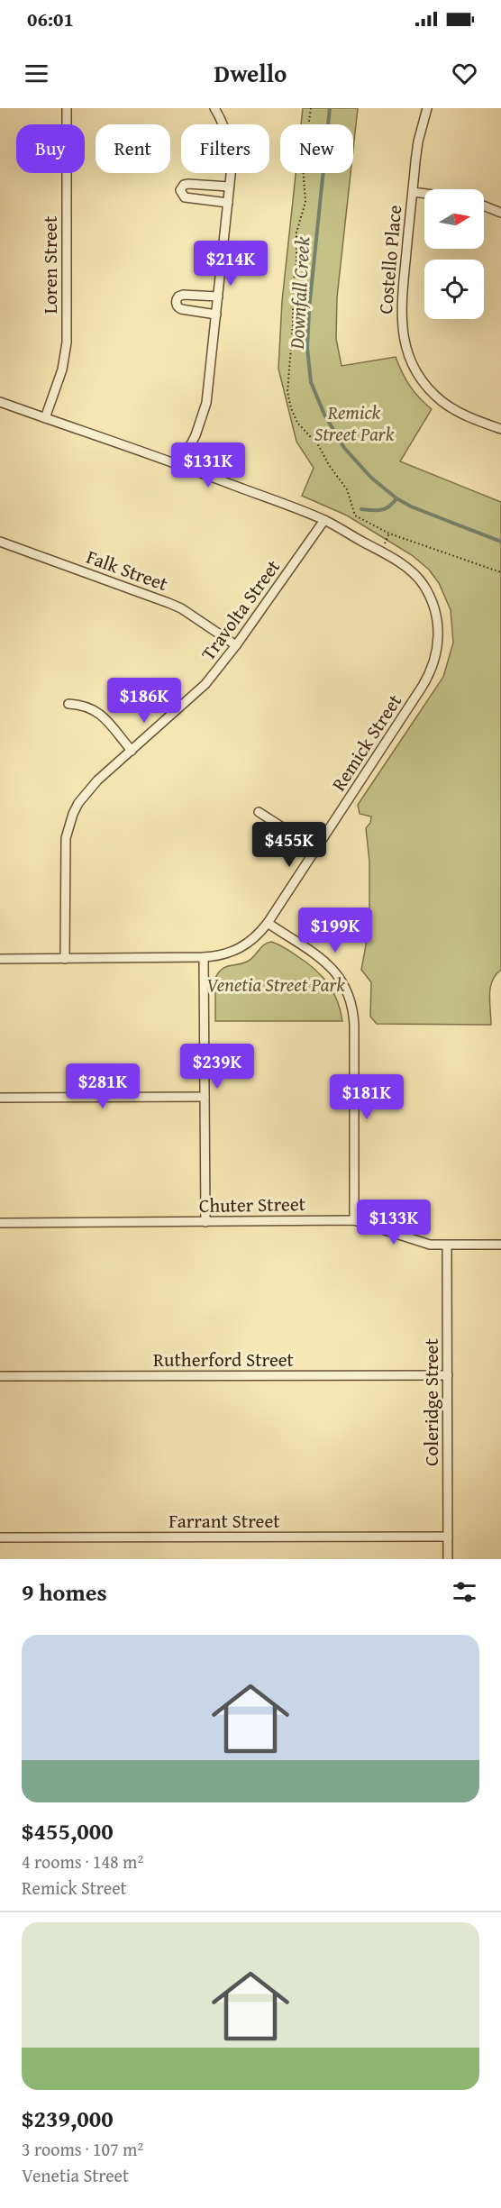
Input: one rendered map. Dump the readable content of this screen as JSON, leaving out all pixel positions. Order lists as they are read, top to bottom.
{
  "streets": {
    "street": [
      "Costello Place",
      "Loren Street",
      "Falk Street",
      "Travolta Street",
      "Remick Street",
      "Chuter Street",
      "Rutherford Street",
      "Coleridge Street",
      "Farrant Street"
    ]
  },
  "crossings": [
    ["Falk Street", "Travolta Street"],
    ["Travolta Street", "Remick Street"],
    ["Chuter Street", "Coleridge Street"],
    ["Rutherford Street", "Coleridge Street"],
    ["Coleridge Street", "Farrant Street"]
  ],
  "water": ["Downfall Creek"],
  "parks": ["Remick Street Park", "Venetia Street Park"],
  "north": "right",
  "page": {
    "status": "06:01",
    "header": "Dwello",
    "chip": [
      "Buy",
      "Rent",
      "Filters",
      "New"
    ],
    "price": [
      "$214K",
      "$131K",
      "$186K",
      "$455K",
      "$199K",
      "$239K",
      "$281K",
      "$181K",
      "$133K"
    ],
    "heading": "9 homes",
    "list": [
      {
        "name": "$455,000",
        "note": "4 rooms · 148 m² · Remick Street"
      },
      {
        "name": "$239,000",
        "note": "3 rooms · 107 m² · Venetia Street"
      }
    ]
  }
}
